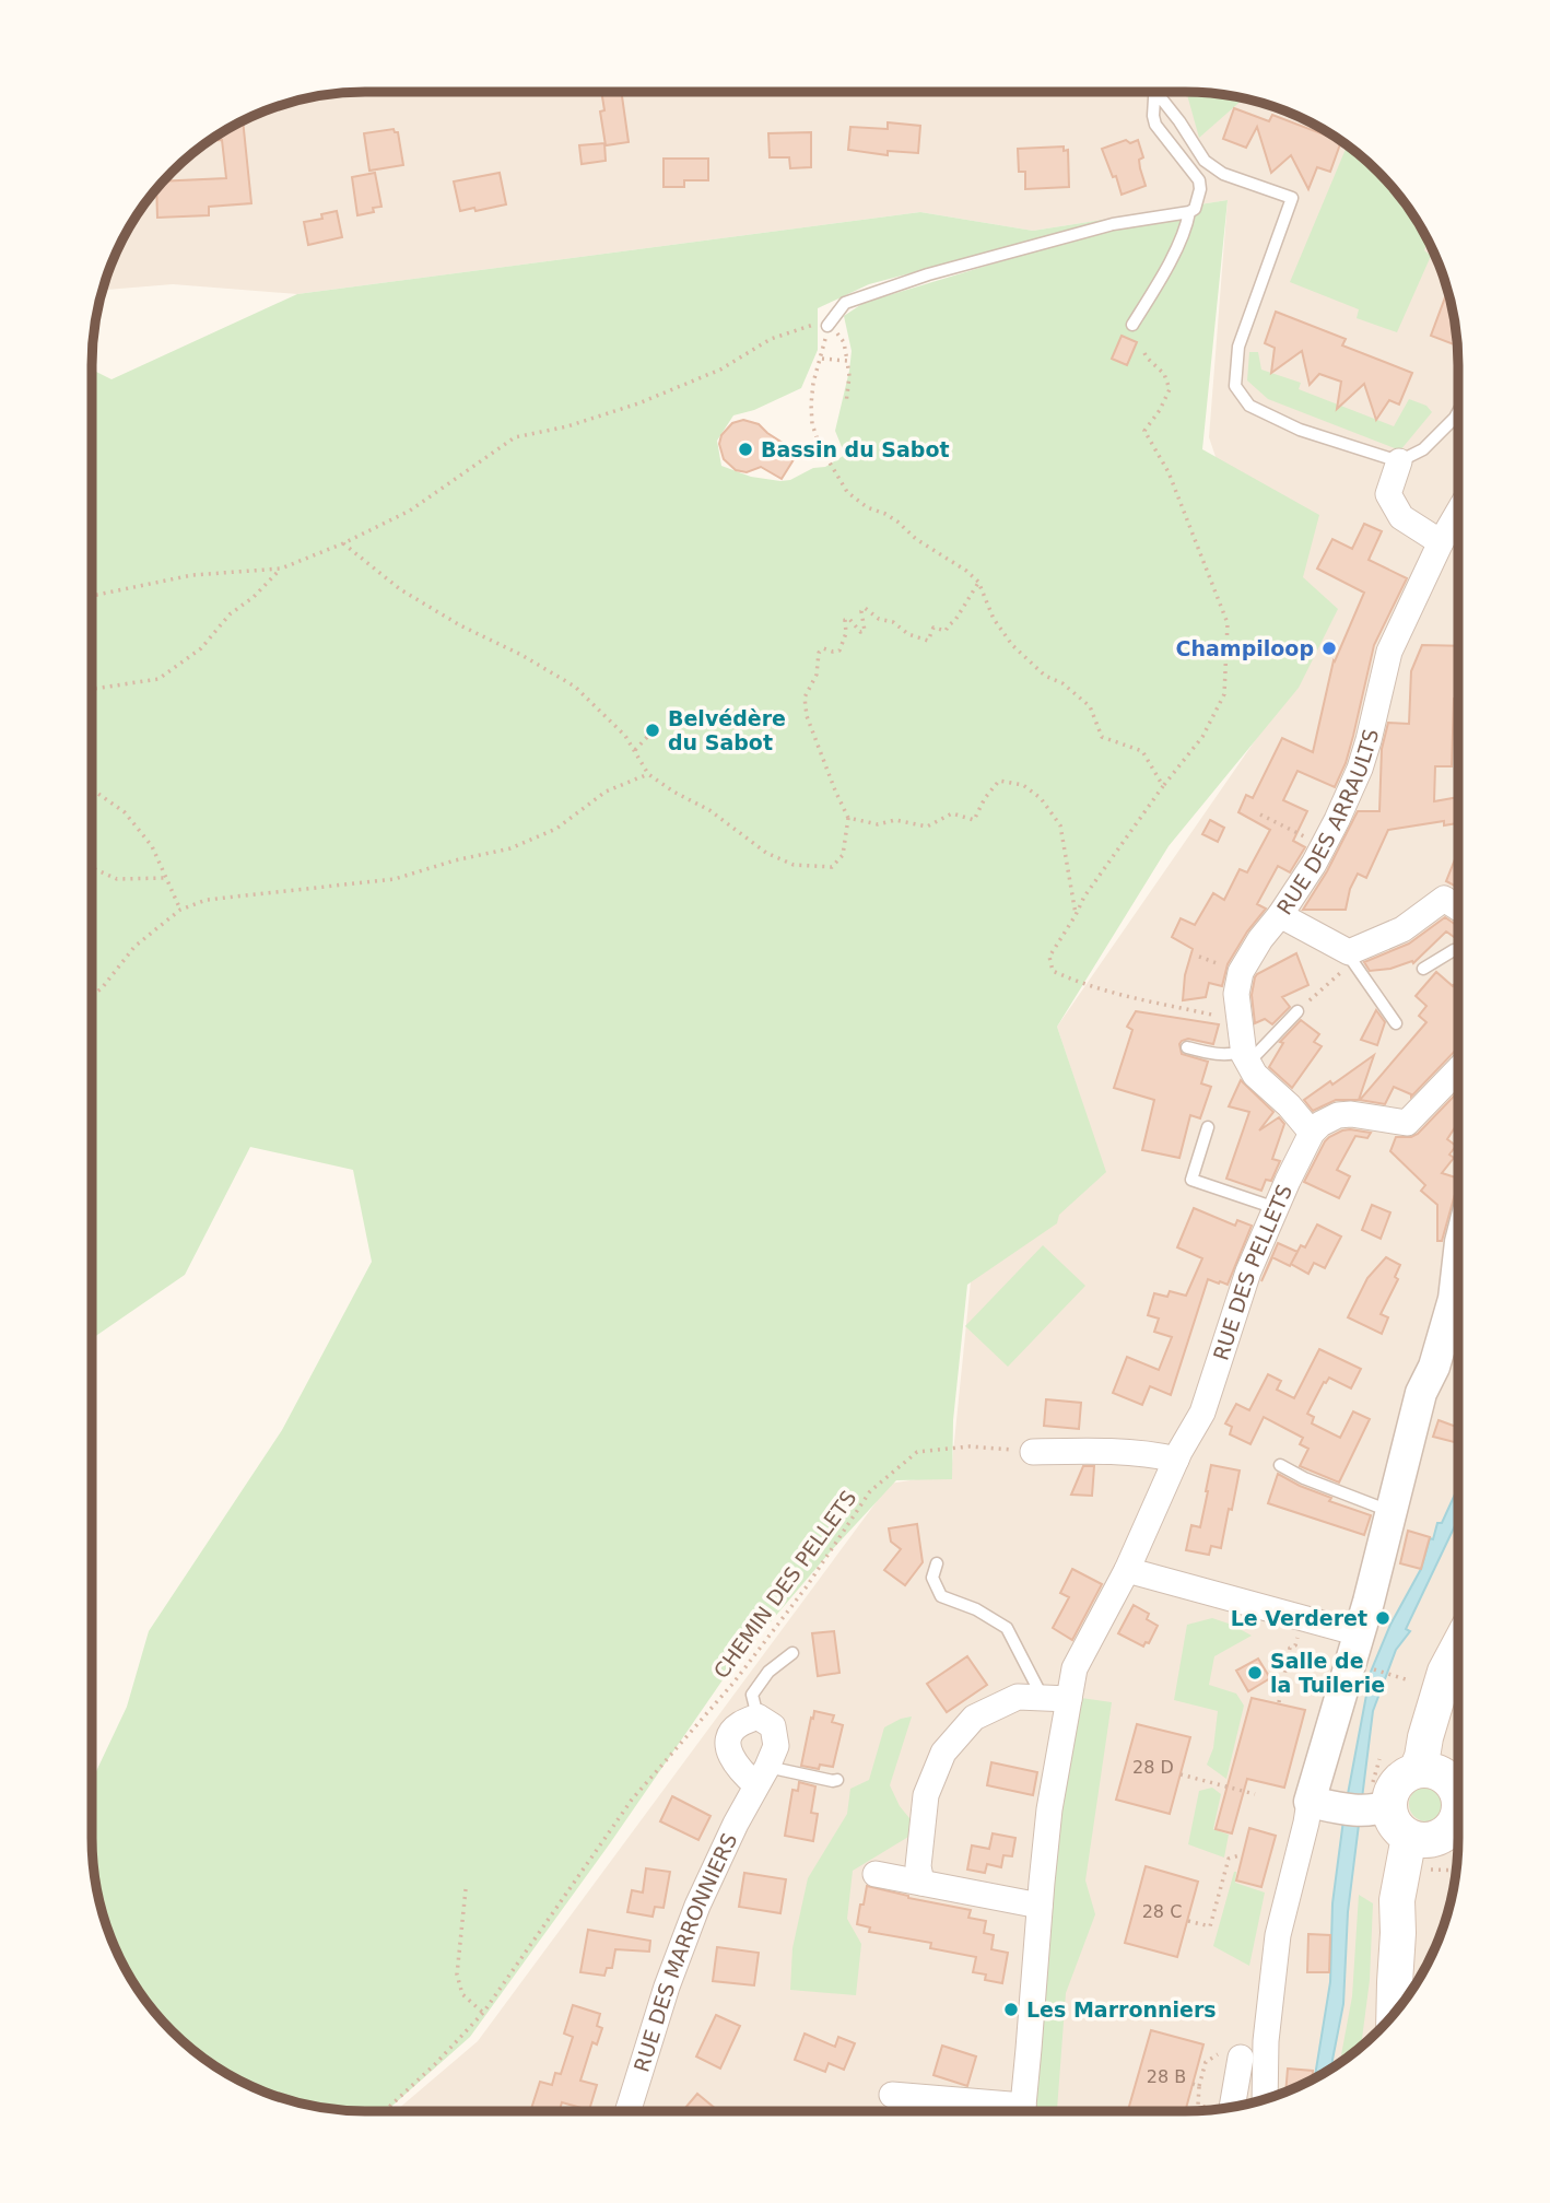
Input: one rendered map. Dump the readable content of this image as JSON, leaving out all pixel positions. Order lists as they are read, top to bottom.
{
  "streets": {
    "street": ["RUE DES ARRAULTS", "RUE DES PELLETS", "RUE DES MARRONNIERS"],
    "path": ["CHEMIN DES PELLETS"]
  },
  "places": [
    "Bassin du Sabot",
    "Champiloop",
    "Belvédère du Sabot",
    "Le Verderet",
    "Salle de la Tuilerie",
    "Les Marronniers"
  ],
  "house_numbers": ["28 D", "28 C", "28 B"]
}
